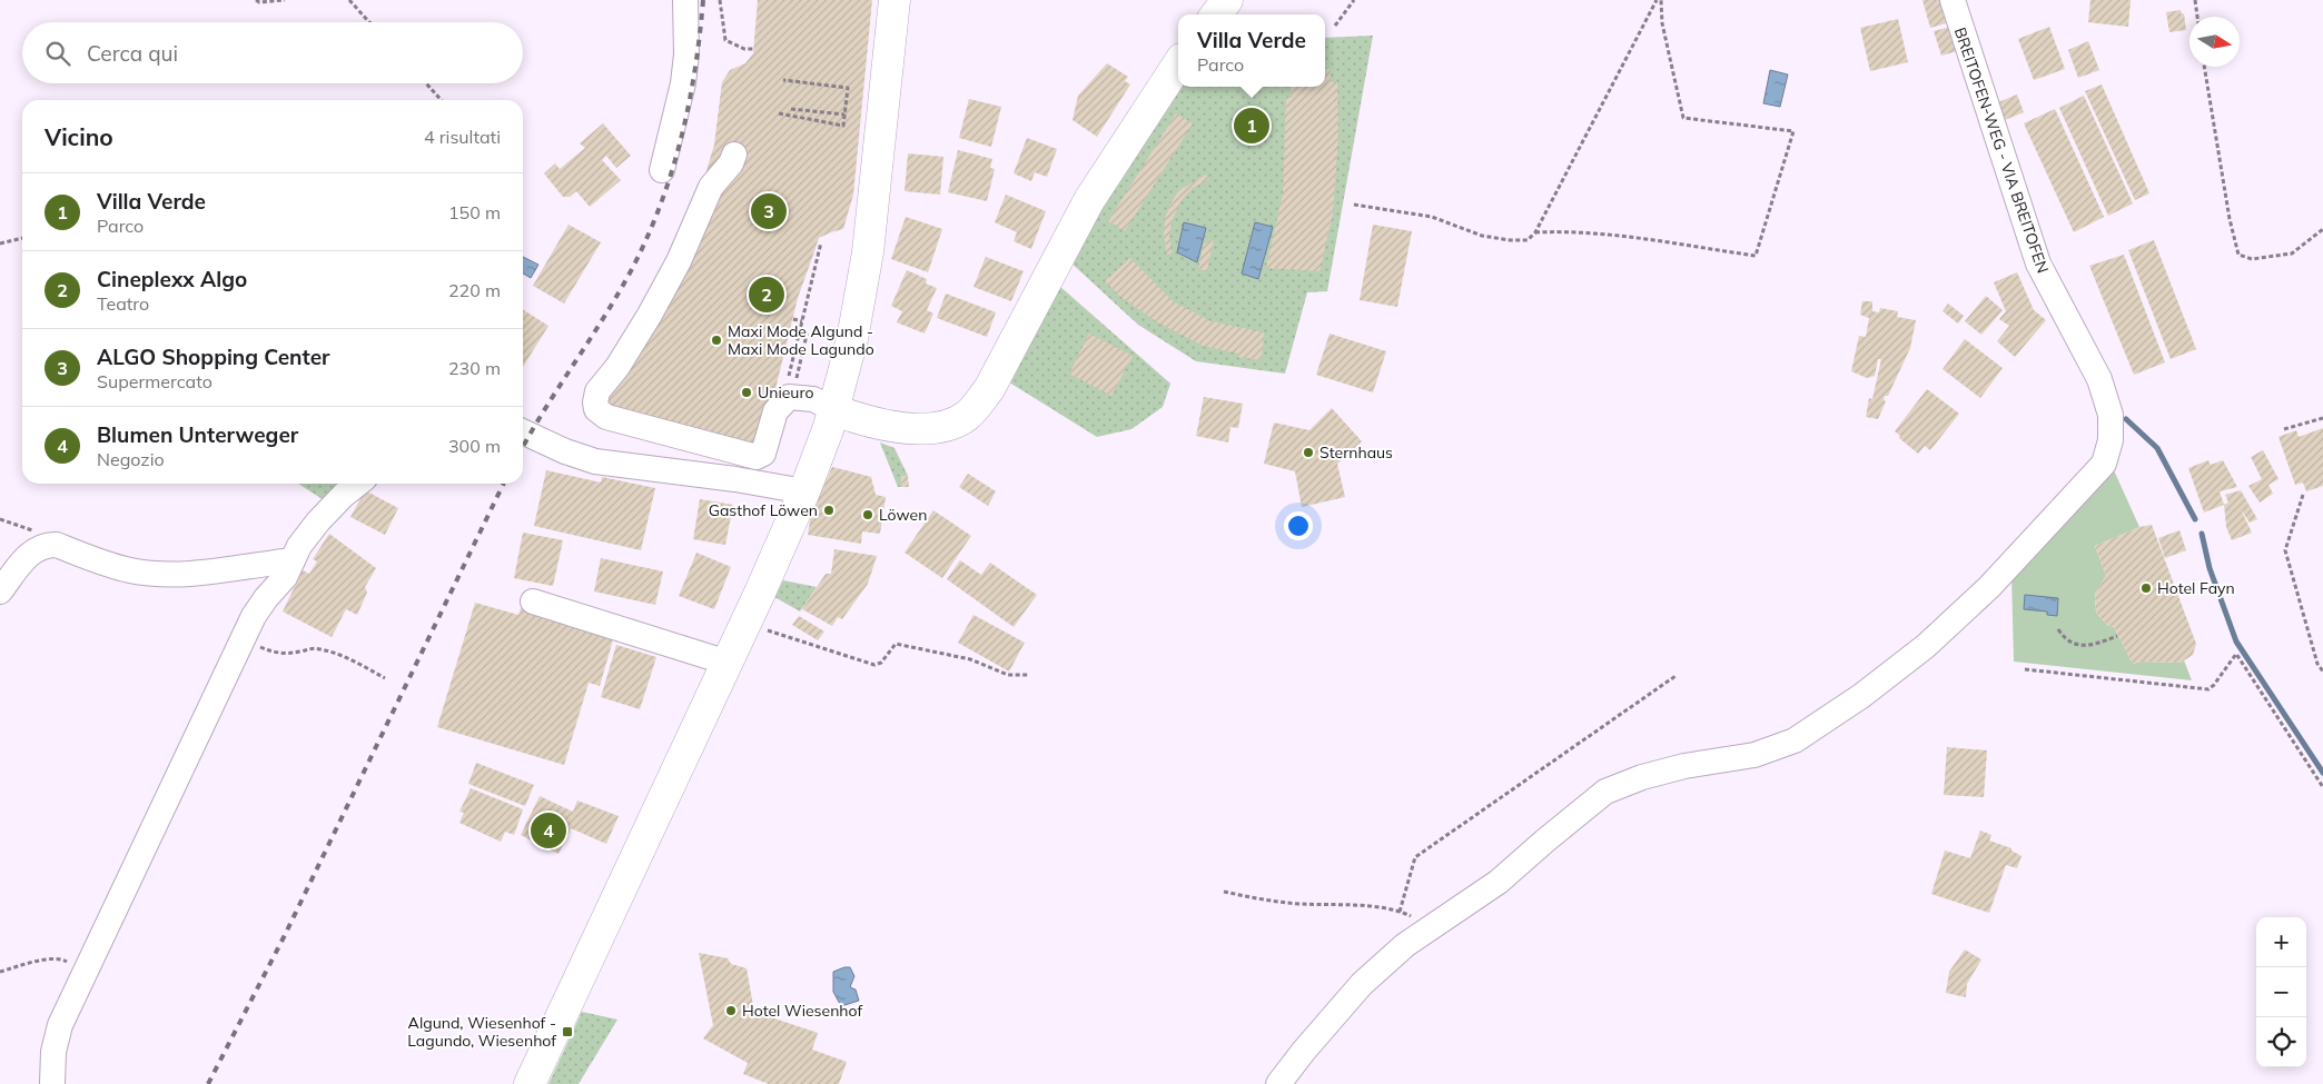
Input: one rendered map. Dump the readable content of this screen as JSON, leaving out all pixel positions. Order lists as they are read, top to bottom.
{
  "streets": {
    "street": ["BREITOFEN-WEG - VIA BREITOFEN"]
  },
  "places": {
    "other": [
      "Maxi Mode Algund - Maxi Mode Lagundo",
      "Unieuro",
      "Sternhaus",
      "Gasthof Löwen",
      "Löwen",
      "Hotel Fayn",
      "Hotel Wiesenhof"
    ],
    "transit": ["Algund, Wiesenhof - Lagundo, Wiesenhof"]
  },
  "north": "right",
  "page": {
    "popup": ["Villa Verde", "Parco"],
    "search": "Cerca qui",
    "heading": ["Vicino", "4 risultati"],
    "pins": [
      "1",
      "3",
      "2",
      "4"
    ],
    "list": [
      {
        "mark": "1",
        "name": "Villa Verde",
        "note": "Parco",
        "value": "150 m"
      },
      {
        "mark": "2",
        "name": "Cineplexx Algo",
        "note": "Teatro",
        "value": "220 m"
      },
      {
        "mark": "3",
        "name": "ALGO Shopping Center",
        "note": "Supermercato",
        "value": "230 m"
      },
      {
        "mark": "4",
        "name": "Blumen Unterweger",
        "note": "Negozio",
        "value": "300 m"
      }
    ],
    "map_buttons": ["+", "−"]
  }
}
